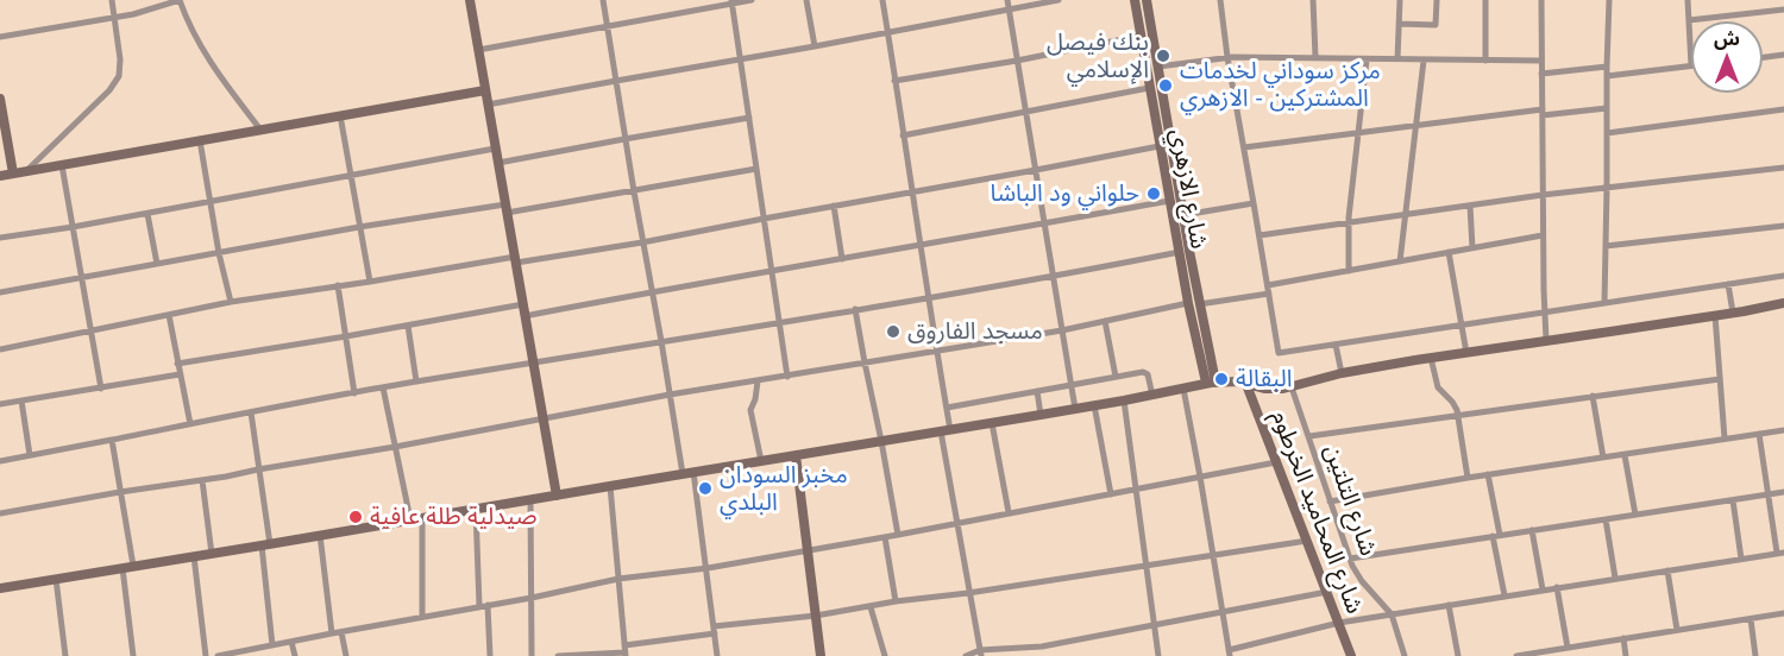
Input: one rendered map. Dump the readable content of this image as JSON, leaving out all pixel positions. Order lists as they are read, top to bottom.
{
  "streets": {
    "street": ["شارع الازهري", "شارع التلتين", "شارع المحاميد الخرطوم"]
  },
  "places": [
    "بنك فيصل الإسلامي",
    "مركز سوداني لخدمات المشتركين - الازهري",
    "حلواني ود الباشا",
    "مسجد الفاروق",
    "البقالة",
    "مخبز السودان البلدي",
    "صيدلية طلة عافية"
  ],
  "north": "top"
}
